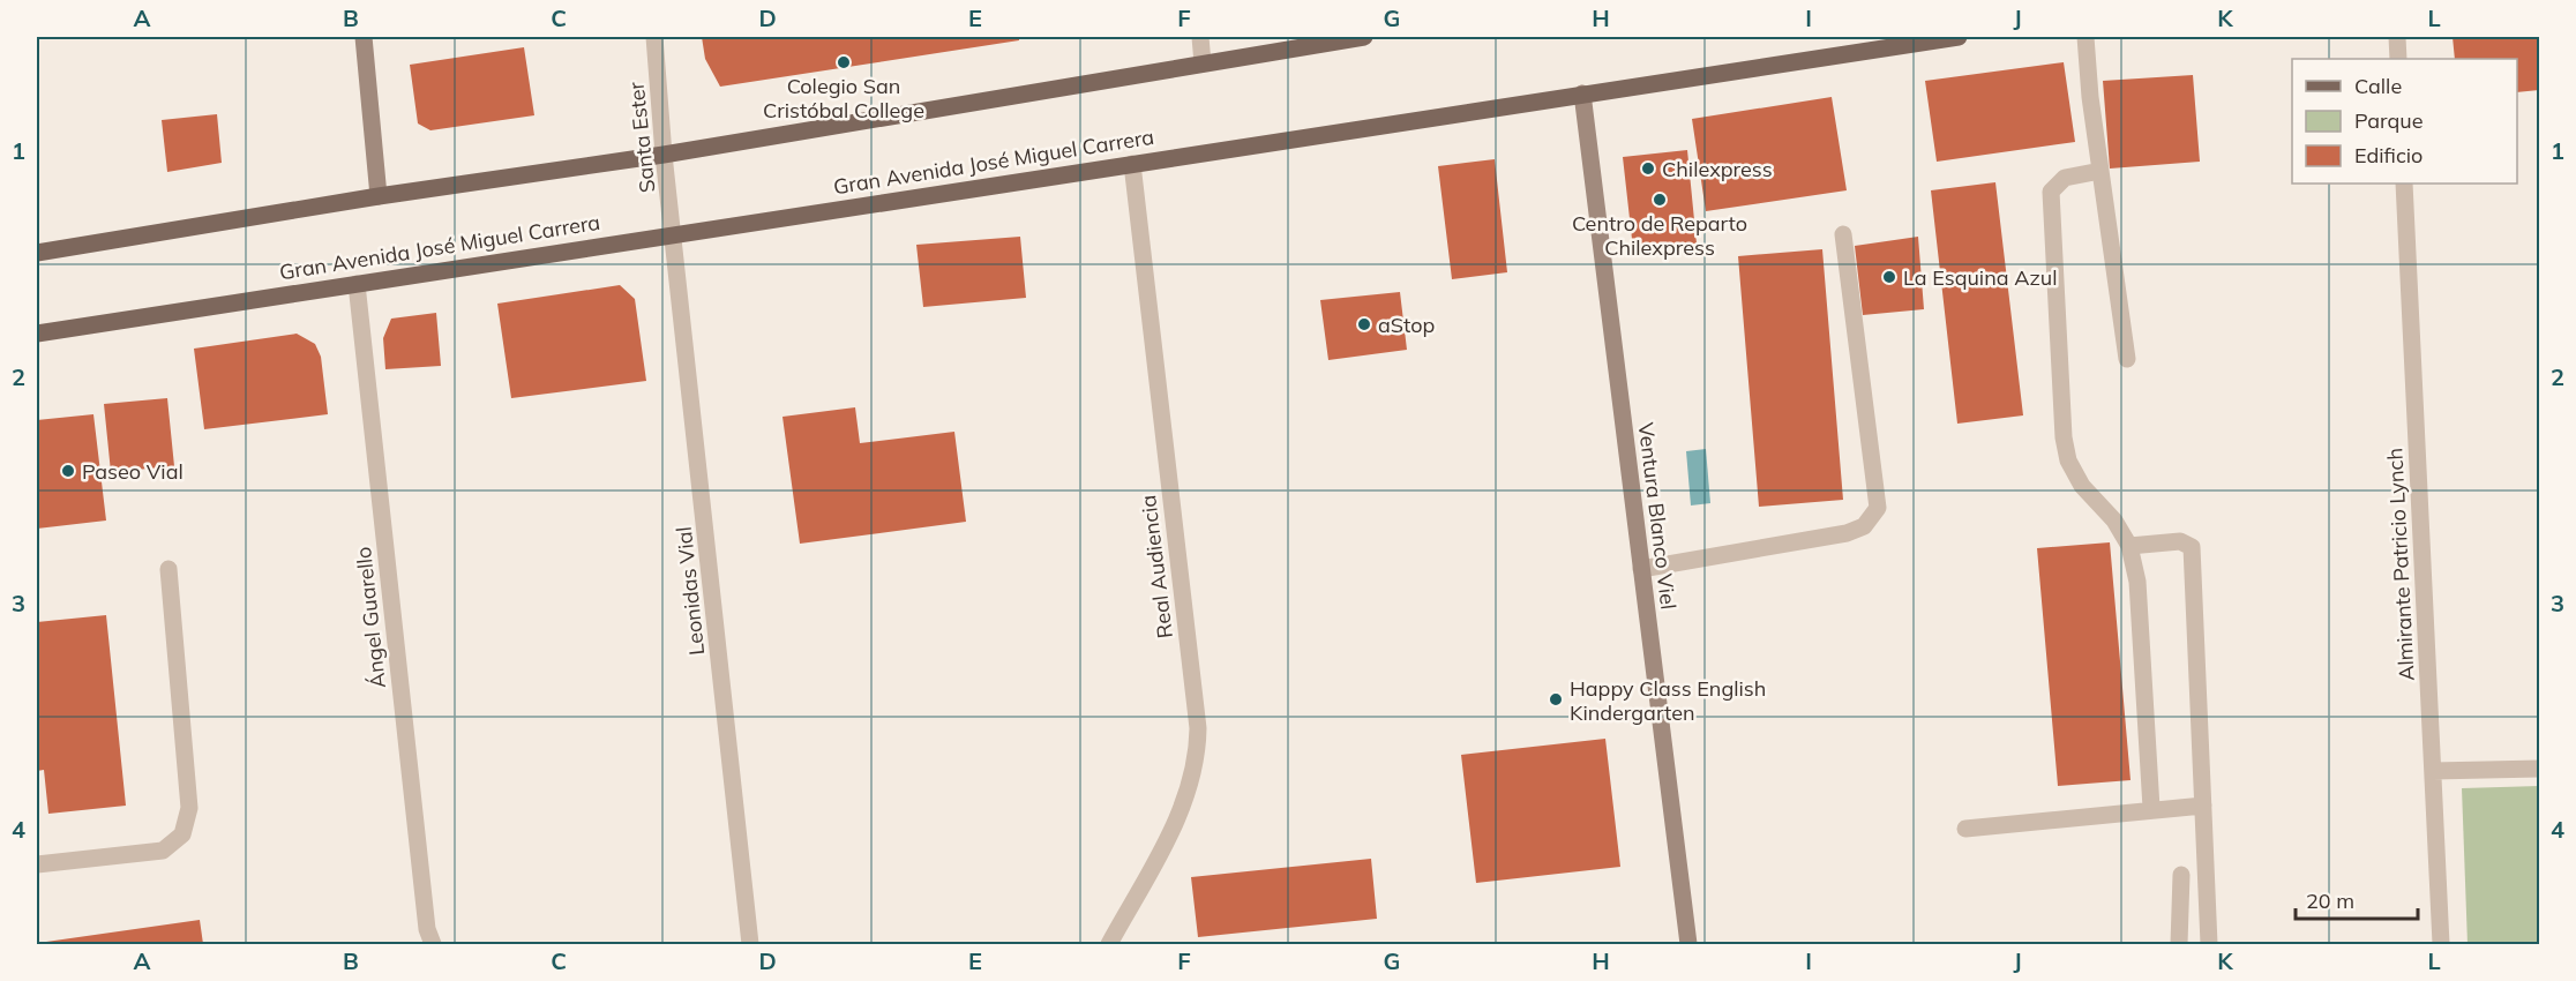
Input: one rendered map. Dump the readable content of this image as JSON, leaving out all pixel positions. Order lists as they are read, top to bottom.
{
  "streets": {
    "main road": ["Gran Avenida José Miguel Carrera"],
    "street": [
      "Santa Ester",
      "Ventura Blanco Viel",
      "Almirante Patricio Lynch",
      "Real Audiencia",
      "Leonidas Vial",
      "Ángel Guarello"
    ]
  },
  "crossings": [
    ["Santa Ester", "Gran Avenida José Miguel Carrera"],
    ["Santa Ester", "Leonidas Vial"],
    ["Gran Avenida José Miguel Carrera", "Ventura Blanco Viel"],
    ["Gran Avenida José Miguel Carrera", "Real Audiencia"],
    ["Gran Avenida José Miguel Carrera", "Leonidas Vial"],
    ["Gran Avenida José Miguel Carrera", "Ángel Guarello"]
  ],
  "places": [
    "Colegio San Cristóbal College",
    "Chilexpress",
    "Centro de Reparto Chilexpress",
    "La Esquina Azul",
    "aStop",
    "Paseo Vial",
    "Happy Class English Kindergarten"
  ],
  "legend": ["Calle", "Parque", "Edificio"],
  "scale_bar": "20 m",
  "grid": {
    "columns": [
      "A",
      "B",
      "C",
      "D",
      "E",
      "F",
      "G",
      "H",
      "I",
      "J",
      "K",
      "L"
    ],
    "rows": [
      "1",
      "2",
      "3",
      "4"
    ]
  }
}
